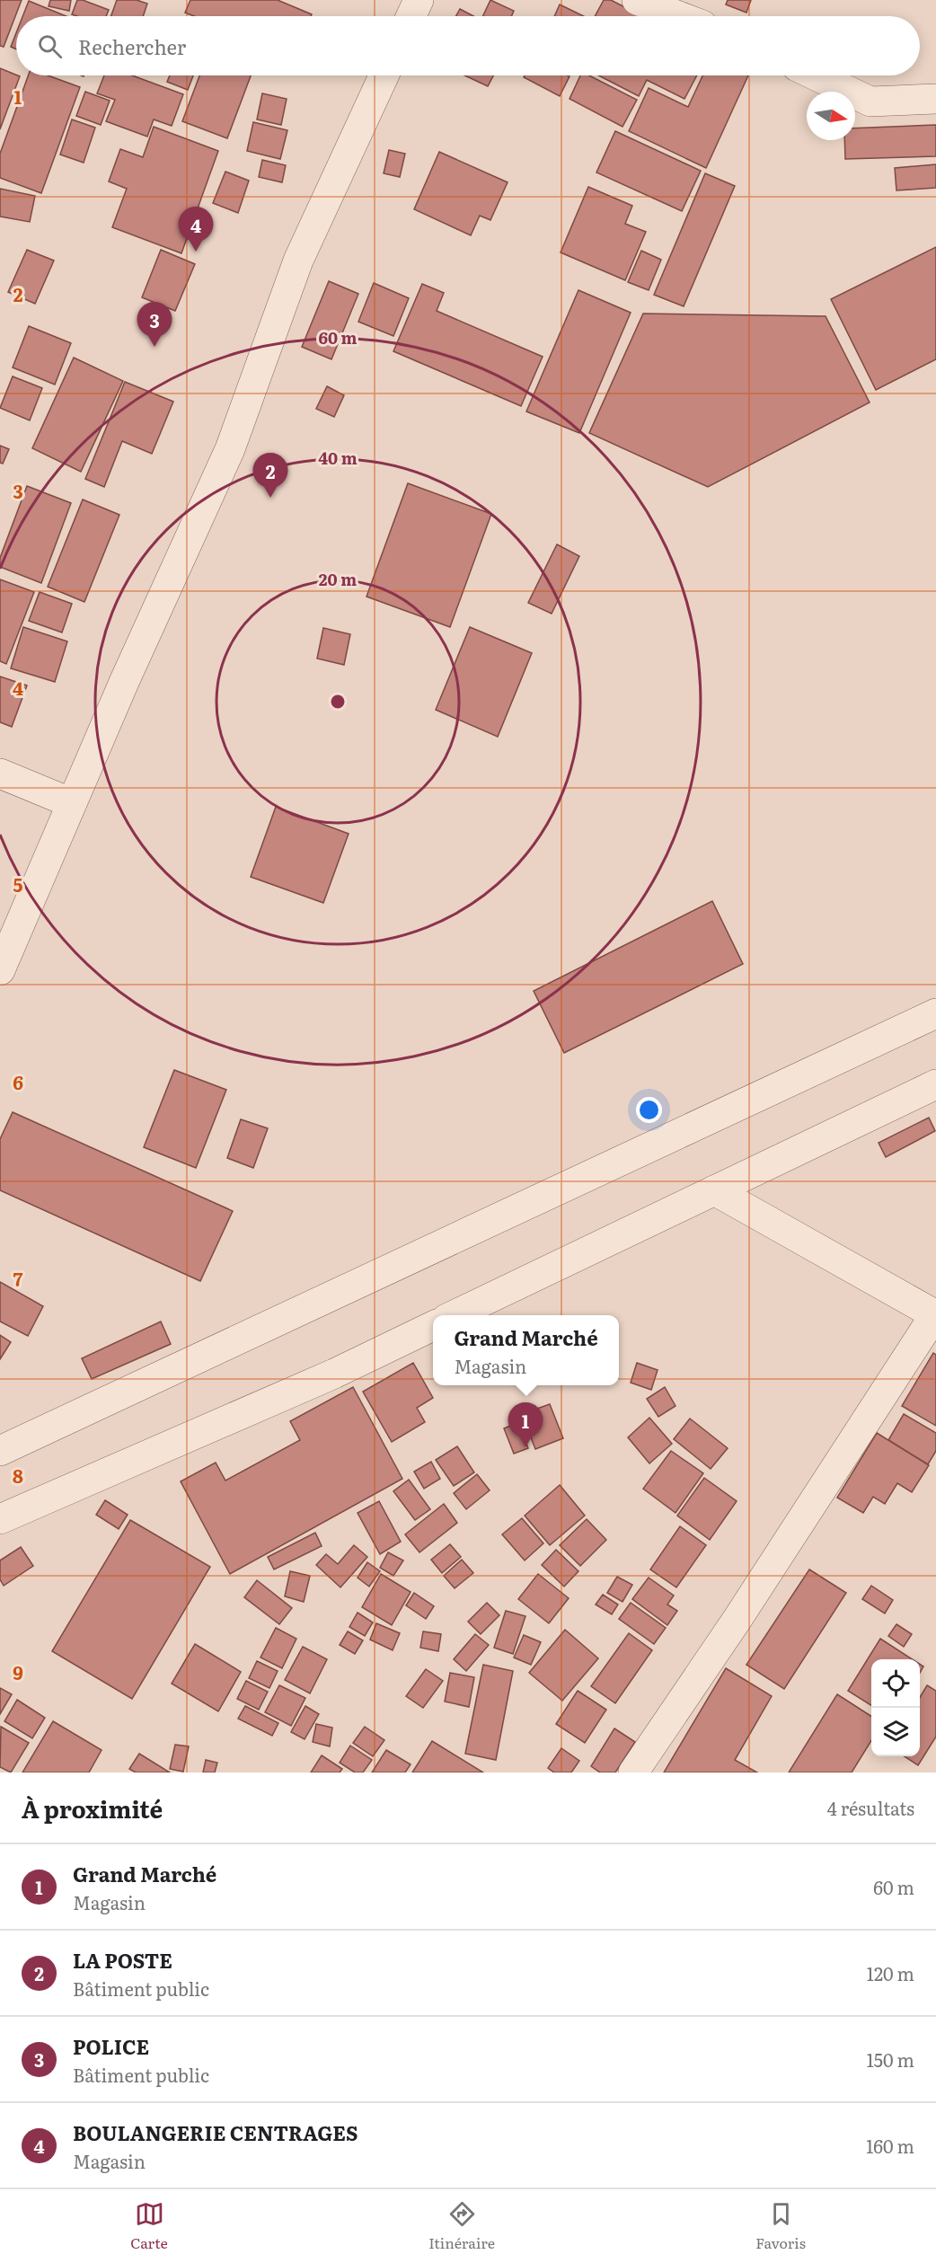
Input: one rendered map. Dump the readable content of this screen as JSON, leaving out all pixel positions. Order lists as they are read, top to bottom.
{
  "north": "right",
  "page": {
    "search": "Rechercher",
    "pins": [
      "4",
      "3",
      "2",
      "1"
    ],
    "popup": ["Grand Marché", "Magasin"],
    "heading": ["À proximité", "4 résultats"],
    "list": [
      {
        "mark": "1",
        "name": "Grand Marché",
        "note": "Magasin",
        "value": "60 m"
      },
      {
        "mark": "2",
        "name": "LA POSTE",
        "note": "Bâtiment public",
        "value": "120 m"
      },
      {
        "mark": "3",
        "name": "POLICE",
        "note": "Bâtiment public",
        "value": "150 m"
      },
      {
        "mark": "4",
        "name": "BOULANGERIE CENTRAGES",
        "note": "Magasin",
        "value": "160 m"
      }
    ],
    "nav": ["Carte", "Itinéraire", "Favoris"]
  },
  "grid": {
    "rows": [
      "1",
      "2",
      "3",
      "4",
      "5",
      "6",
      "7",
      "8",
      "9"
    ]
  },
  "rings": ["60 m", "40 m", "20 m"]
}
